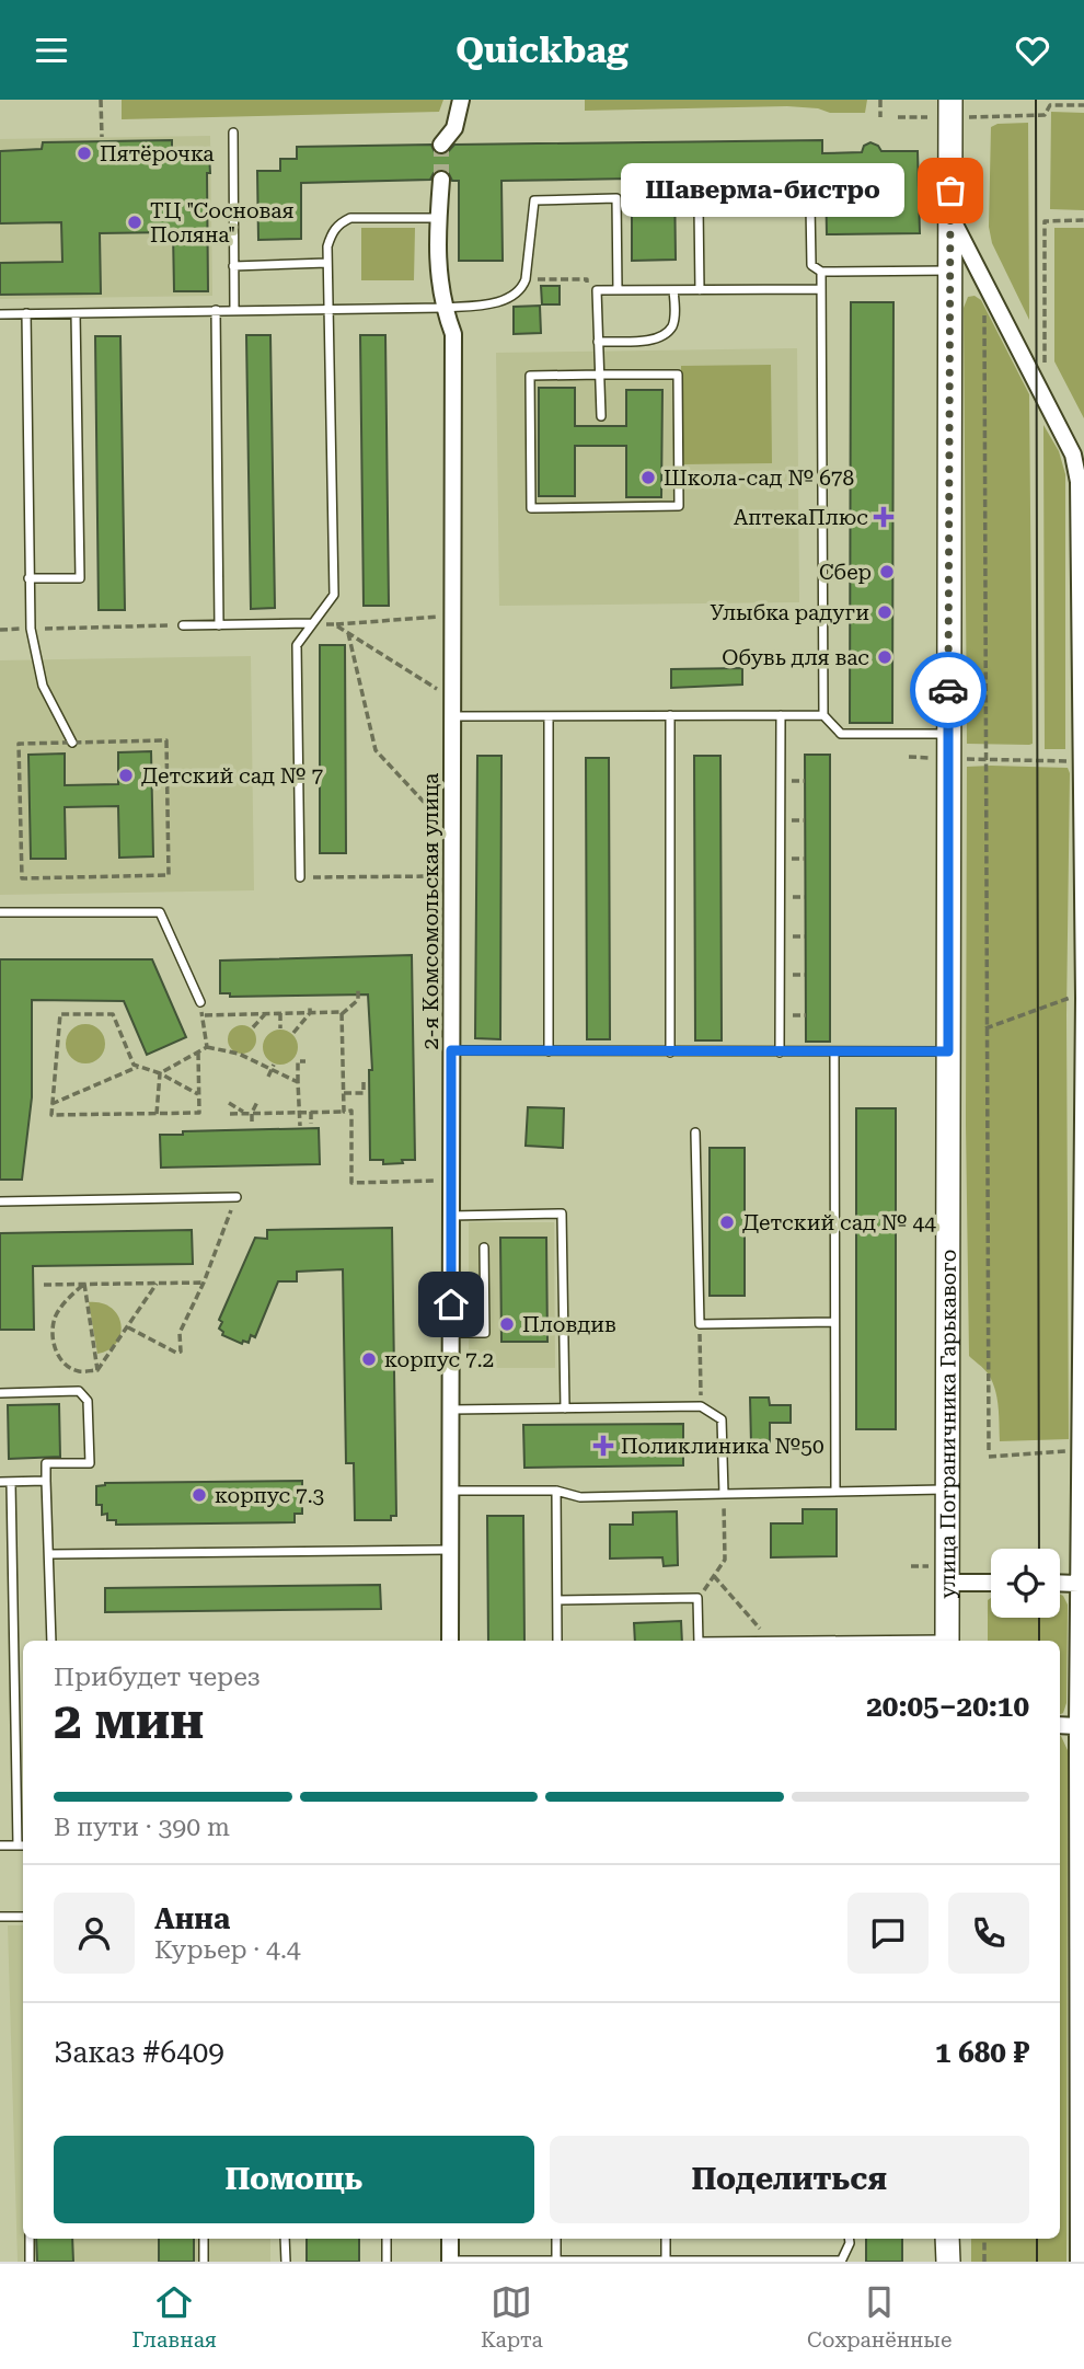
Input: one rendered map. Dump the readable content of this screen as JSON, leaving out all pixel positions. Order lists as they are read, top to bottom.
{
  "streets": {
    "street": ["2-я Комсомольская улица", "улица Пограничника Гарькавого"]
  },
  "places": {
    "other": [
      "Пятёрочка",
      "Шаверма-бистро",
      "ТЦ \"Сосновая Поляна\"",
      "Школа-сад № 678",
      "Сбер",
      "Улыбка радуги",
      "Обувь для вас",
      "Детский сад № 7",
      "Детский сад № 44",
      "Пловдив",
      "корпус 7.2",
      "корпус 7.3"
    ],
    "health": ["АптекаПлюс", "Поликлиника №50"]
  },
  "page": {
    "header": "Quickbag",
    "bubble": "Шаверма-бистро",
    "heading": ["2 мин", "Прибудет через", "20:05–20:10"],
    "panel": [
      "Анна",
      "Курьер · 4.4",
      "Заказ #6409",
      "1 680 ₽"
    ],
    "bar": "В пути · 390 m",
    "buttons": ["Помощь", "Поделиться"],
    "tabs": ["Главная", "Карта", "Сохранённые"]
  }
}
